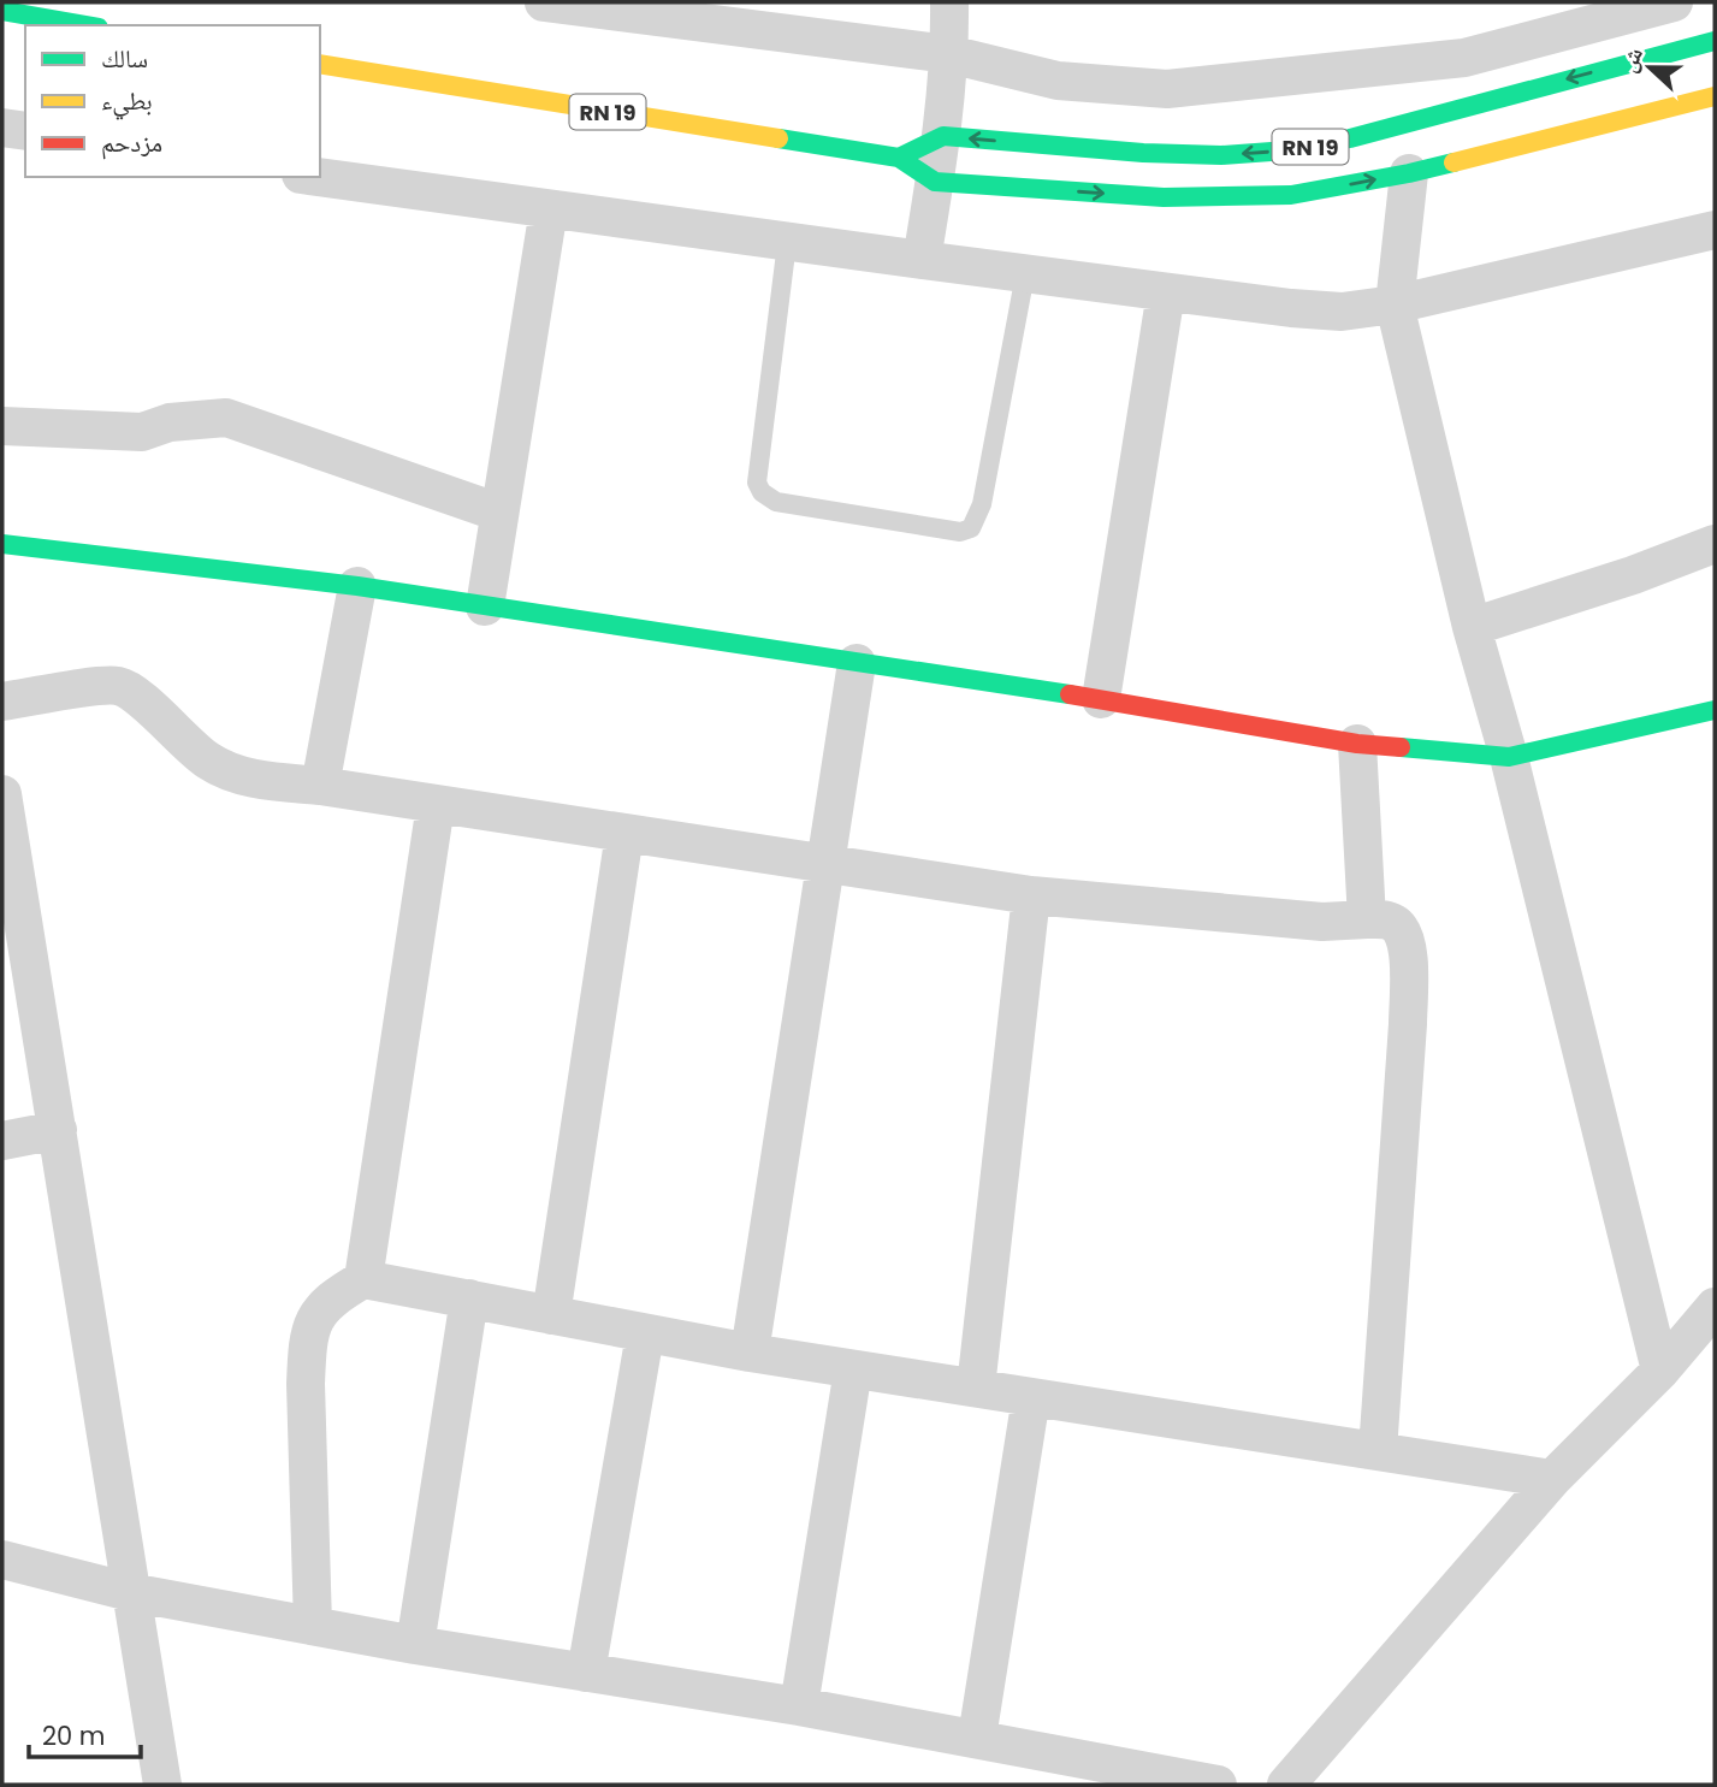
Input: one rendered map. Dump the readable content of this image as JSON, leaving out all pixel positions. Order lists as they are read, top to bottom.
{
  "streets": {
    "main road": ["RN 19"]
  },
  "legend": ["سالك", "بطيء", "مزدحم"],
  "scale_bar": "20 m",
  "north": "left"
}
